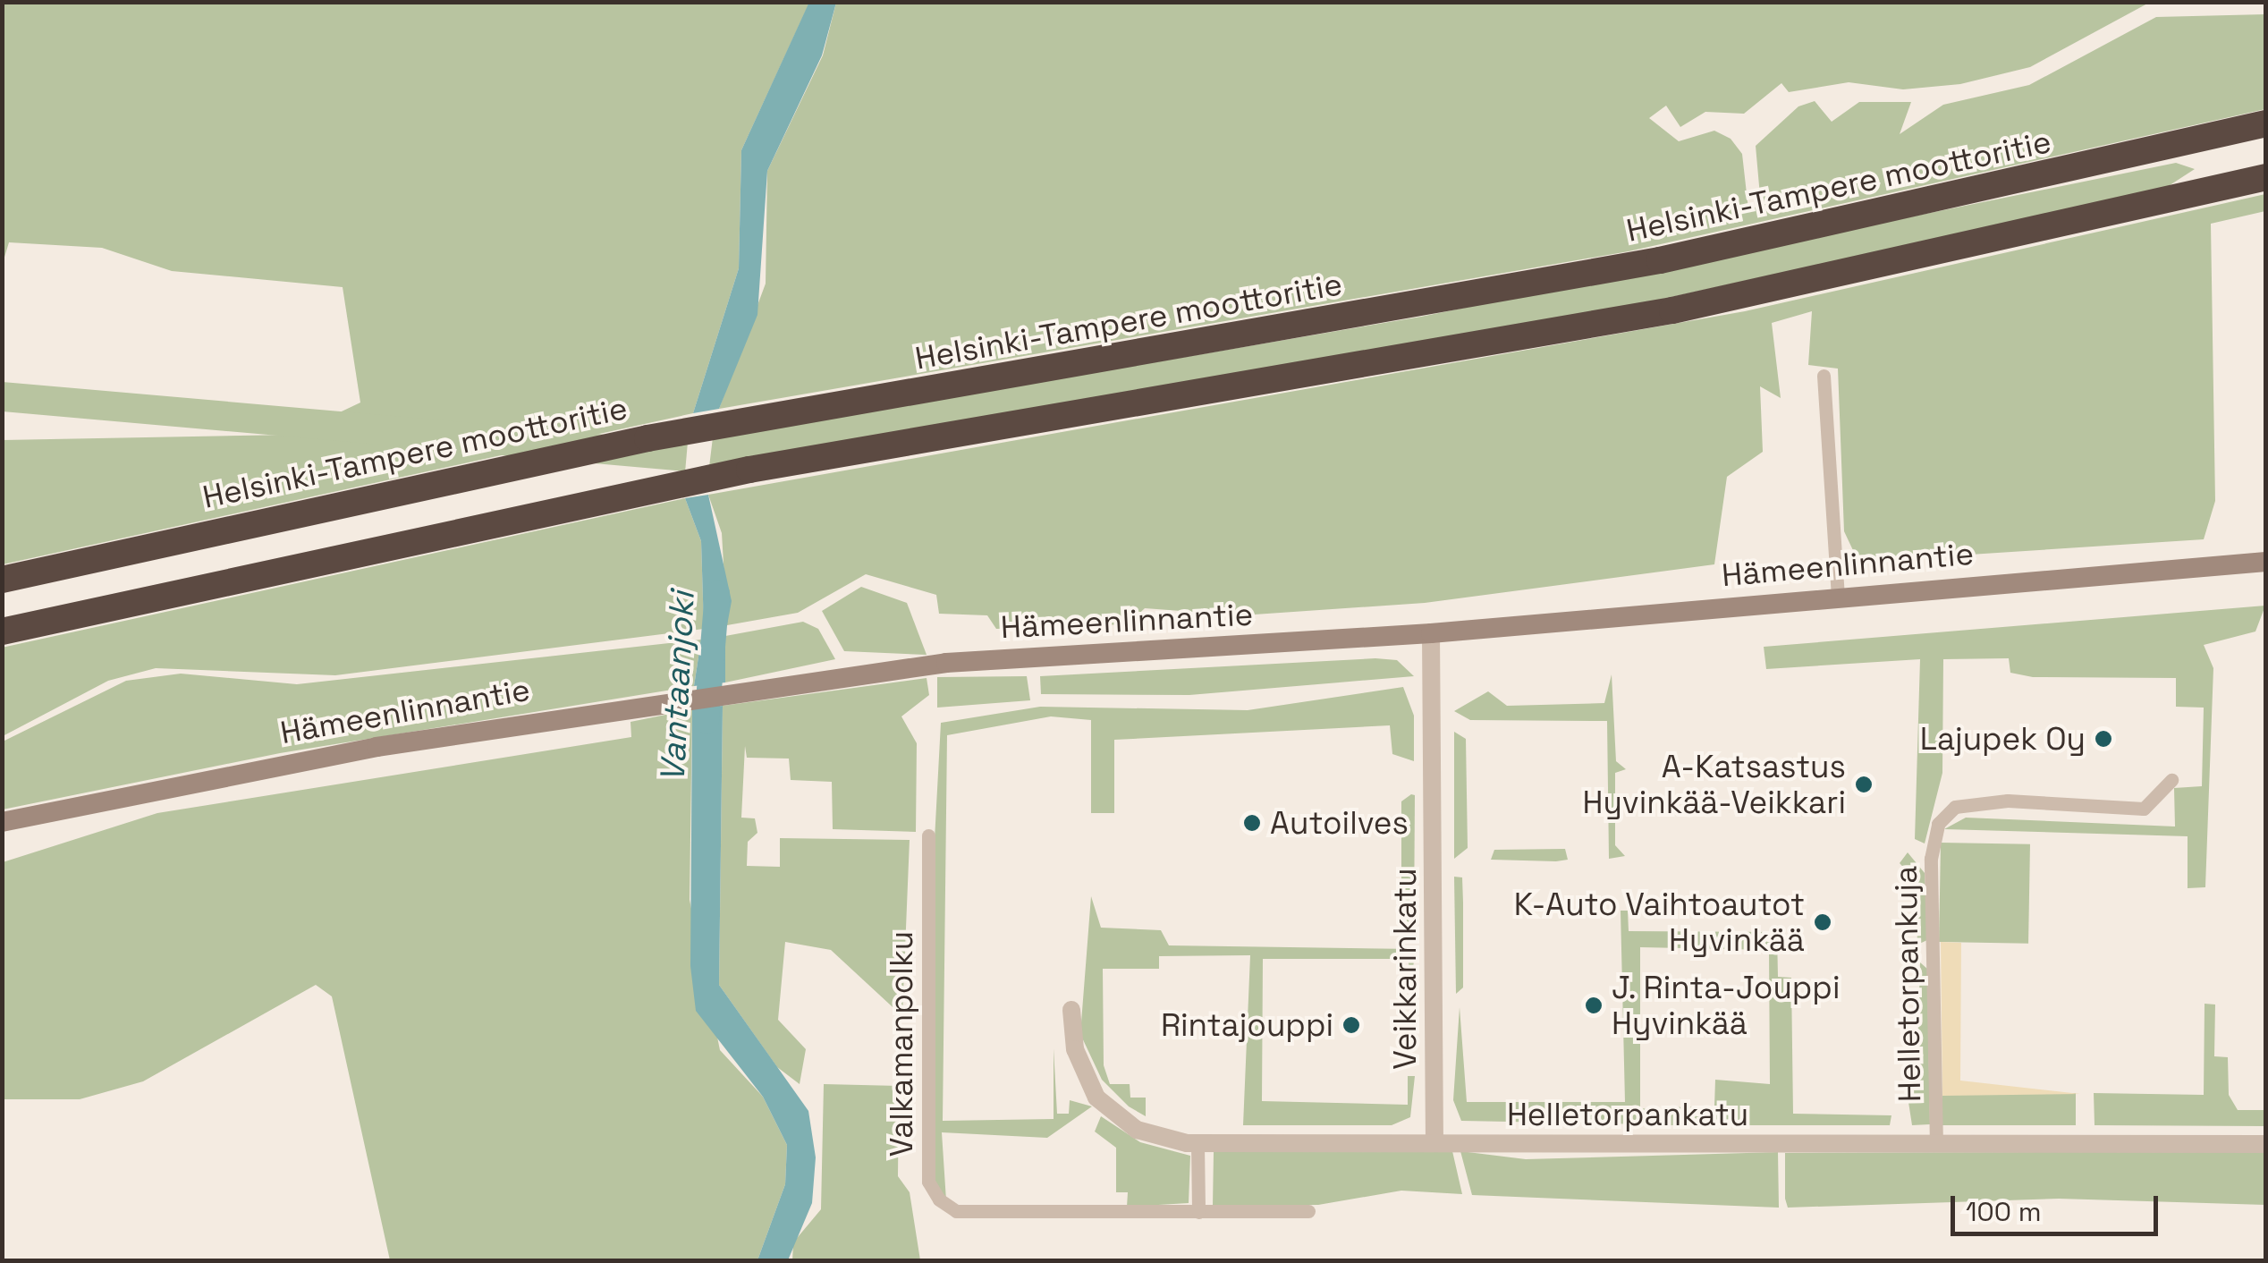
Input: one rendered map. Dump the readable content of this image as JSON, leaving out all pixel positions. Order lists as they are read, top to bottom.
{
  "streets": {
    "highway": ["Helsinki-Tampere moottoritie"],
    "main road": ["Hämeenlinnantie"],
    "street": [
      "Veikkarinkatu",
      "Helletorpankuja",
      "Valkamanpolku",
      "Helletorpankatu"
    ]
  },
  "crossings": [
    ["Hämeenlinnantie", "Veikkarinkatu"],
    ["Veikkarinkatu", "Helletorpankatu"],
    ["Helletorpankuja", "Helletorpankatu"]
  ],
  "water": ["Vantaanjoki"],
  "places": [
    "Lajupek Oy",
    "A-Katsastus Hyvinkää-Veikkari",
    "Autoilves",
    "K-Auto Vaihtoautot Hyvinkää",
    "J. Rinta-Jouppi Hyvinkää",
    "Rintajouppi"
  ],
  "scale_bar": "100 m"
}
